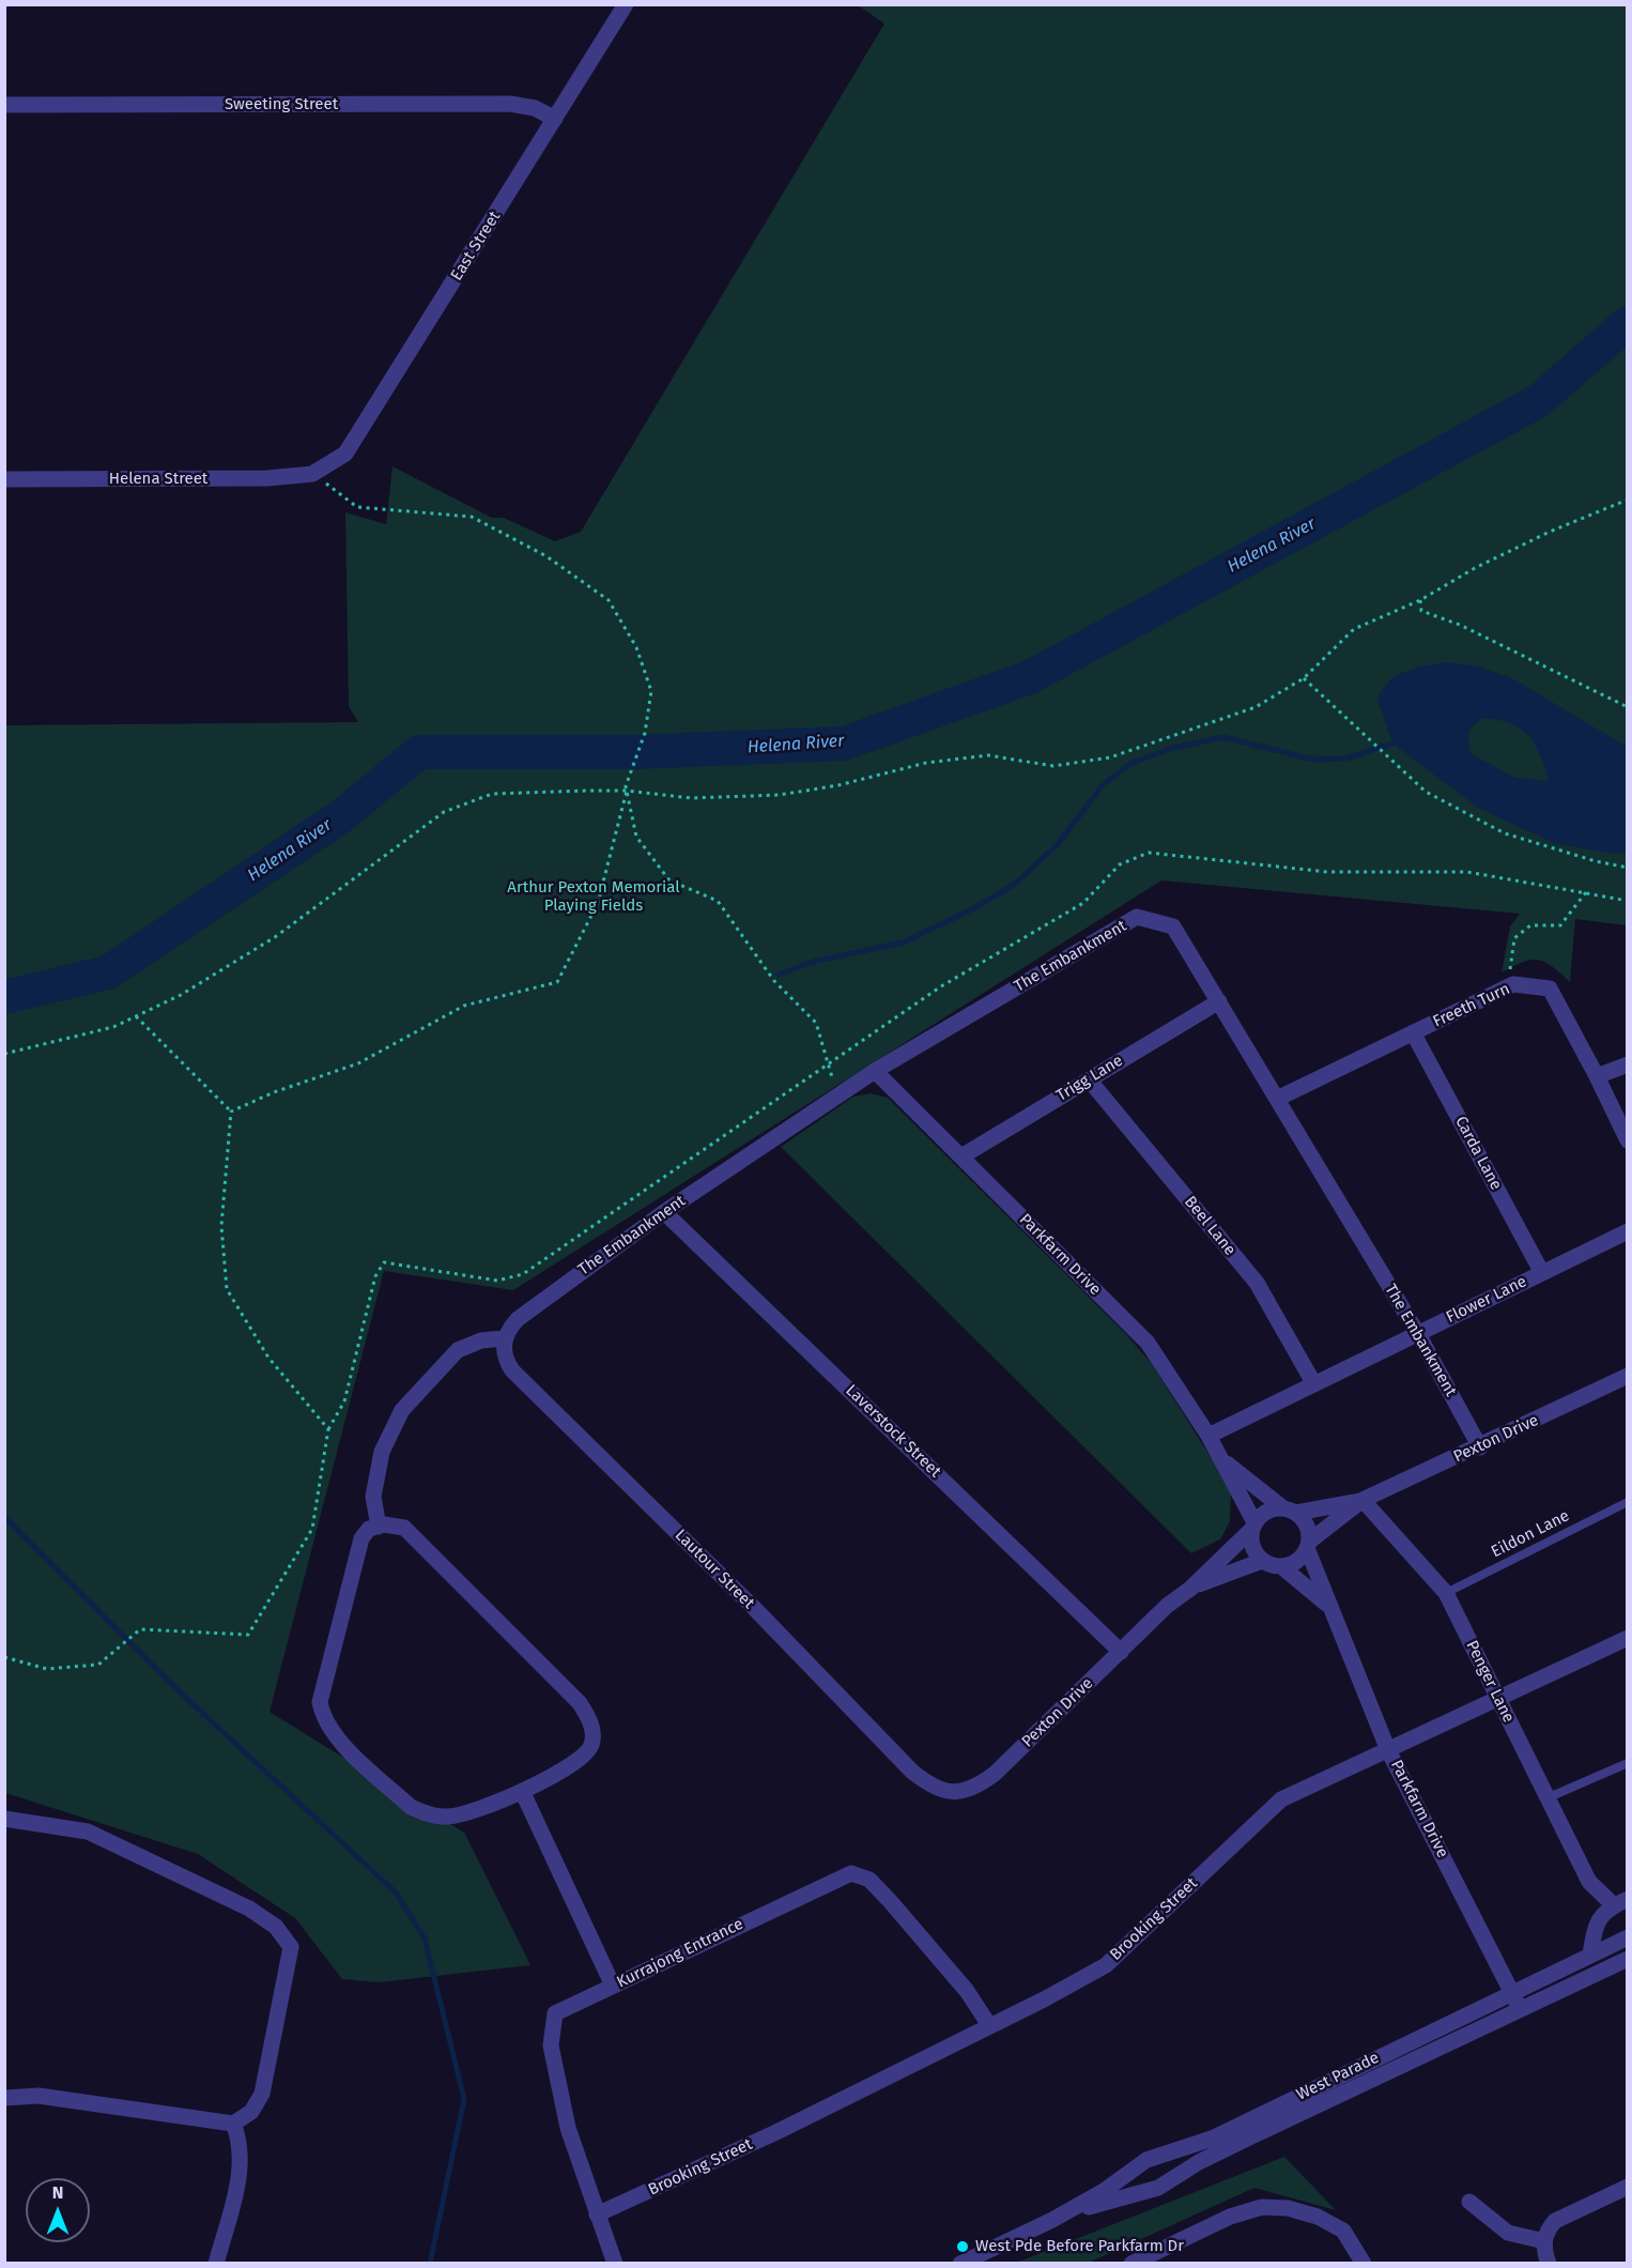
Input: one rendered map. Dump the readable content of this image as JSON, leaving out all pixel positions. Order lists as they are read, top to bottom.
{
  "streets": {
    "street": [
      "Sweeting Street",
      "East Street",
      "Helena Street",
      "The Embankment",
      "Freeth Turn",
      "Trigg Lane",
      "Carda Lane",
      "Beel Lane",
      "Parkfarm Drive",
      "Flower Lane",
      "Laverstock Street",
      "Pexton Drive",
      "Lautour Street",
      "Penger Lane",
      "Brooking Street",
      "Kurrajong Entrance",
      "West Parade"
    ],
    "lane": ["Eildon Lane"]
  },
  "crossings": [
    ["Sweeting Street", "East Street"],
    ["East Street", "Helena Street"],
    ["The Embankment", "Freeth Turn"],
    ["The Embankment", "Trigg Lane"],
    ["The Embankment", "Parkfarm Drive"],
    ["The Embankment", "Flower Lane"],
    ["The Embankment", "Laverstock Street"],
    ["The Embankment", "Pexton Drive"],
    ["The Embankment", "Lautour Street"],
    ["Freeth Turn", "Carda Lane"],
    ["Trigg Lane", "Beel Lane"],
    ["Trigg Lane", "Parkfarm Drive"],
    ["Carda Lane", "Flower Lane"],
    ["Beel Lane", "Flower Lane"],
    ["Parkfarm Drive", "Flower Lane"],
    ["Parkfarm Drive", "Pexton Drive"],
    ["Parkfarm Drive", "Brooking Street"],
    ["Parkfarm Drive", "West Parade"],
    ["Laverstock Street", "Pexton Drive"],
    ["Pexton Drive", "Lautour Street"],
    ["Pexton Drive", "Penger Lane"],
    ["Eildon Lane", "Penger Lane"],
    ["Penger Lane", "Brooking Street"],
    ["Brooking Street", "Kurrajong Entrance"]
  ],
  "water": ["Helena River"],
  "parks": ["Arthur Pexton Memorial Playing Fields"],
  "places": ["West Pde Before Parkfarm Dr"],
  "north": "top"
}
